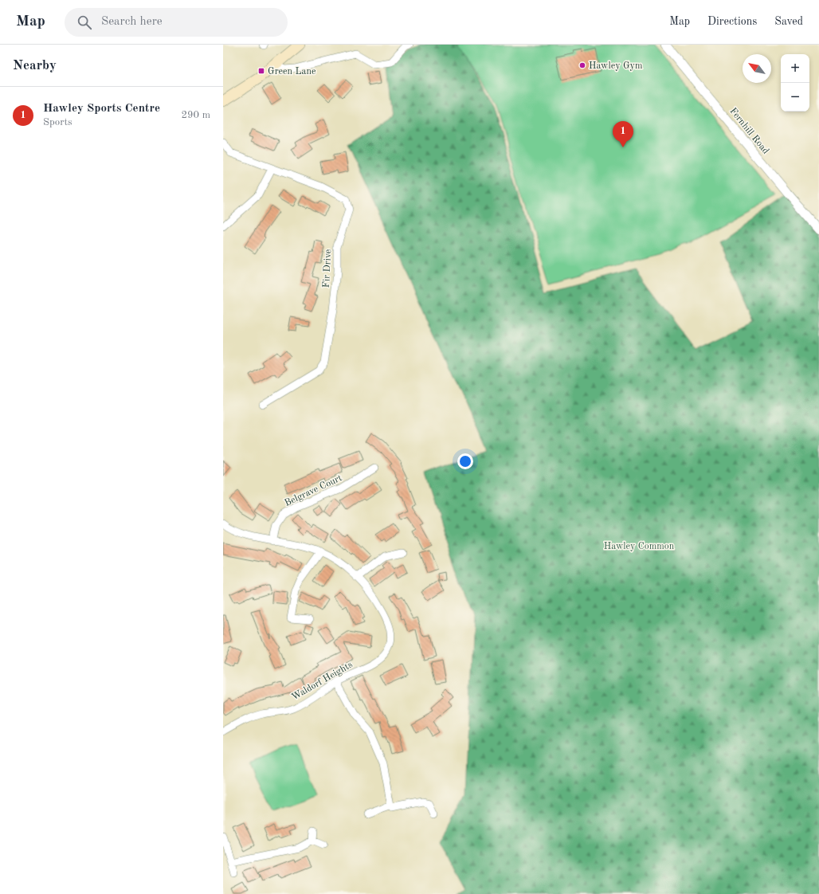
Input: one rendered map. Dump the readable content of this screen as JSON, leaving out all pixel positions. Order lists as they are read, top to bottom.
{
  "streets": {
    "street": [
      "Fernhill Road",
      "Fir Drive",
      "Belgrave Court",
      "Waldorf Heights"
    ]
  },
  "crossings": [
    ["Belgrave Court", "Waldorf Heights"]
  ],
  "parks": ["Hawley Common"],
  "places": {
    "other": ["Hawley Gym"],
    "transit": ["Green Lane"]
  },
  "north": "top left",
  "page": {
    "header": "Map",
    "search": "Search here",
    "nav": ["Map", "Directions", "Saved"],
    "heading": "Nearby",
    "map_buttons": ["+", "−"],
    "list": [
      {
        "mark": "1",
        "name": "Hawley Sports Centre",
        "note": "Sports",
        "value": "290 m"
      }
    ],
    "pins": "1"
  }
}
